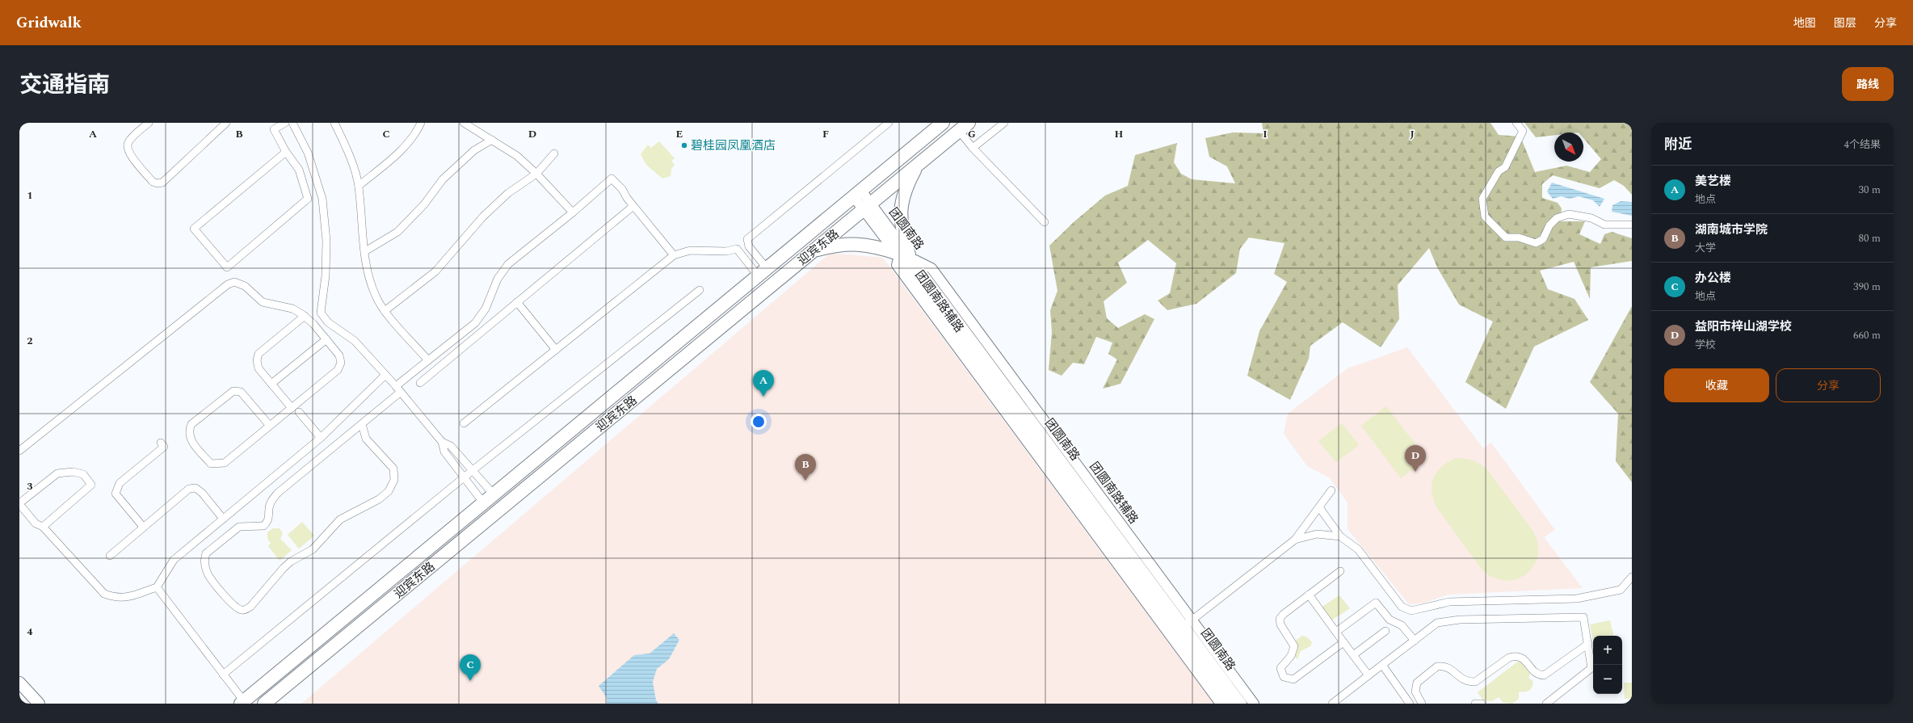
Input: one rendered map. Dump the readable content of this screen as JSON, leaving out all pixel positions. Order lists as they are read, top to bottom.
{
  "streets": {
    "highway": ["迎宾东路"],
    "main road": ["团圆南路", "团圆南路辅路"]
  },
  "crossings": [
    ["团圆南路", "迎宾东路"],
    ["团圆南路", "团圆南路辅路"]
  ],
  "places": ["碧桂园凤凰酒店"],
  "north": "bottom right",
  "page": {
    "header": "Gridwalk",
    "nav": ["地图", "图层", "分享"],
    "title": "交通指南",
    "buttons": [
      "路线",
      ["收藏", "分享"]
    ],
    "heading": ["附近", "4个结果"],
    "list": [
      {
        "mark": "A",
        "name": "美艺楼",
        "note": "地点",
        "value": "30 m"
      },
      {
        "mark": "B",
        "name": "湖南城市学院",
        "note": "大学",
        "value": "80 m"
      },
      {
        "mark": "C",
        "name": "办公楼",
        "note": "地点",
        "value": "390 m"
      },
      {
        "mark": "D",
        "name": "益阳市梓山湖学校",
        "note": "学校",
        "value": "660 m"
      }
    ],
    "pins": [
      "A",
      "D",
      "B",
      "C"
    ],
    "map_buttons": ["+", "−"]
  },
  "grid": {
    "columns": [
      "A",
      "B",
      "C",
      "D",
      "E",
      "F",
      "G",
      "H",
      "I",
      "J"
    ],
    "rows": [
      "1",
      "2",
      "3",
      "4"
    ]
  }
}
